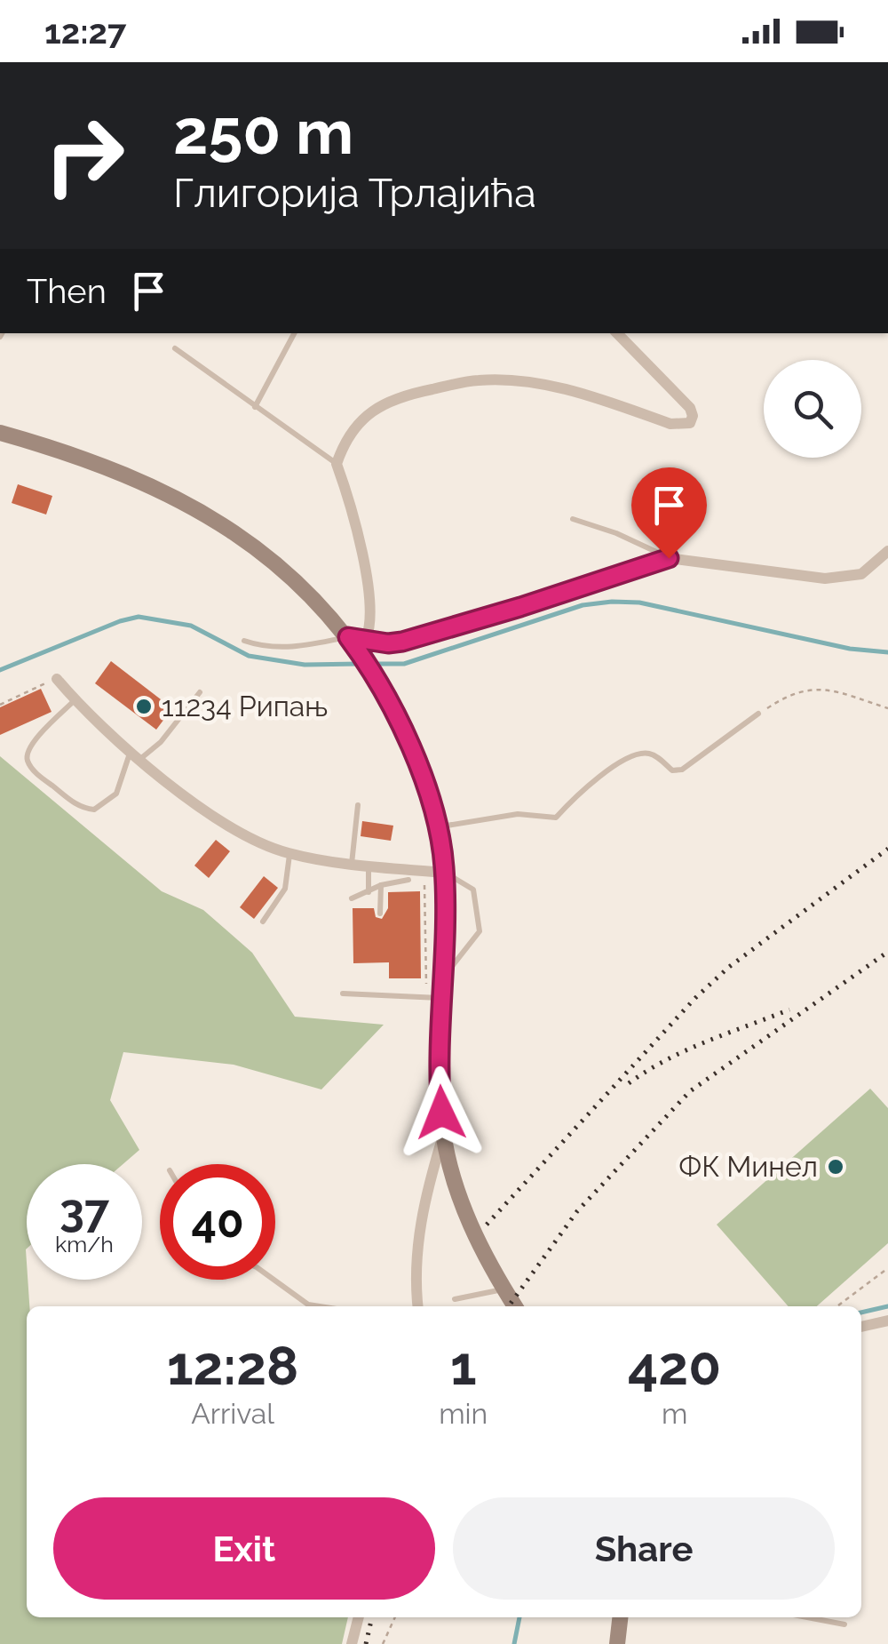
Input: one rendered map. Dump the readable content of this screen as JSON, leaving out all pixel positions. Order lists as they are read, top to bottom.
{
  "places": ["11234 Рипањ", "ФК Минел"],
  "page": {
    "status": "12:27",
    "turn": ["250 m", "Глигорија Трлајића"],
    "then": "Then",
    "speed": "37 km/h",
    "limit": "40",
    "eta": [
      "12:28",
      "Arrival",
      "1",
      "min",
      "420",
      "m"
    ],
    "buttons": ["Exit", "Share"]
  }
}
